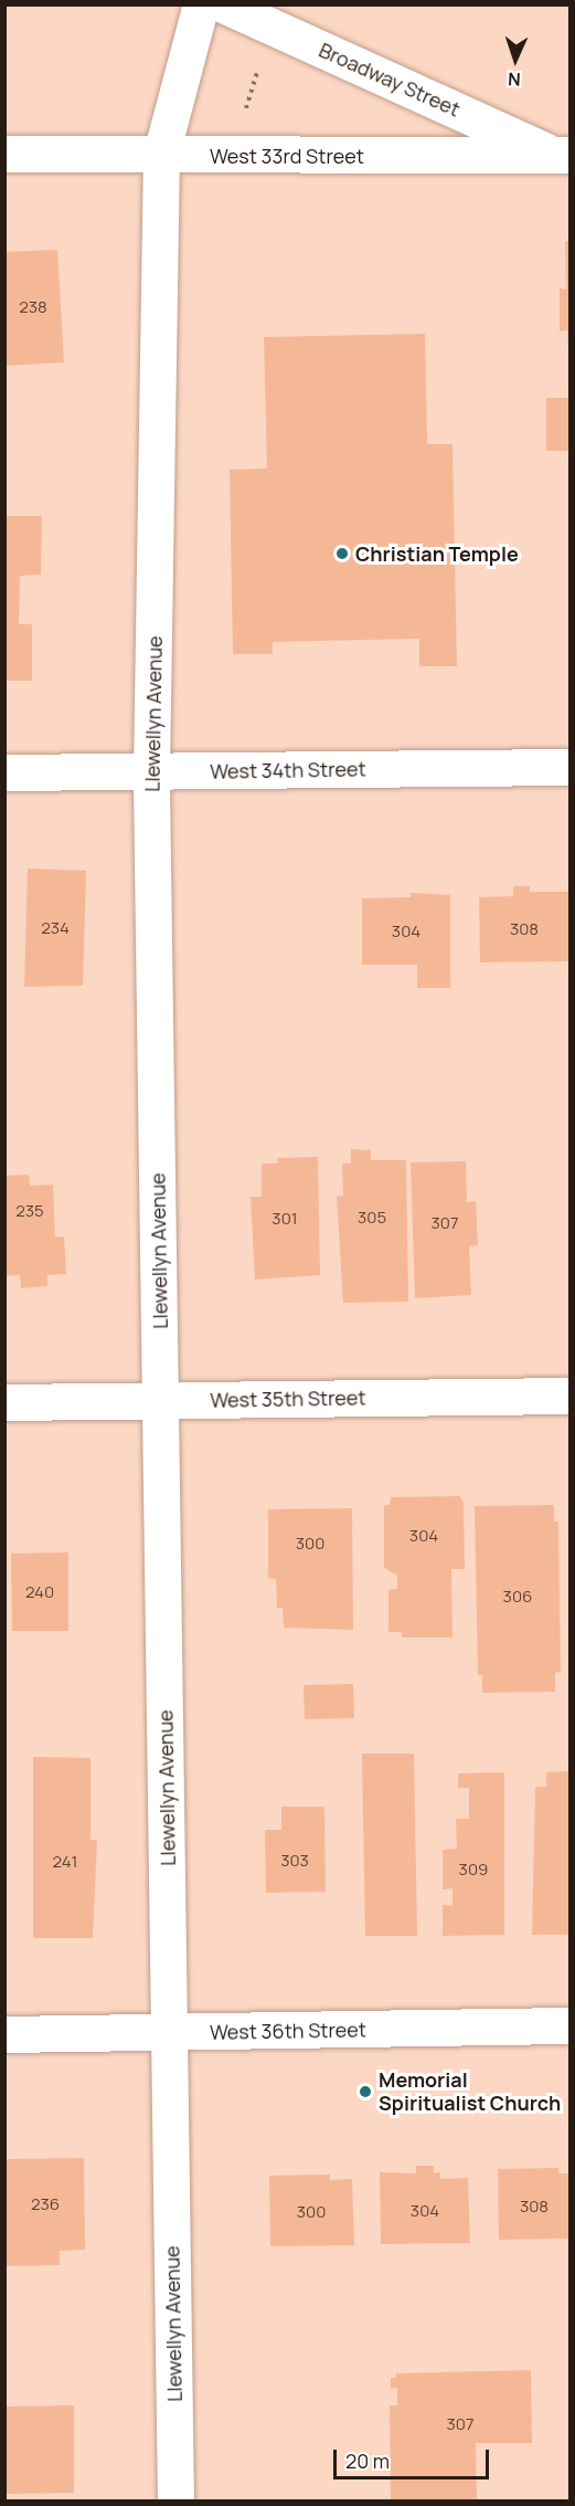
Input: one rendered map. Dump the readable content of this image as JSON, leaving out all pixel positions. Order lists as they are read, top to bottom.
{
  "streets": {
    "street": [
      "Broadway Street",
      "West 33rd Street",
      "Llewellyn Avenue",
      "West 34th Street",
      "West 35th Street",
      "West 36th Street"
    ]
  },
  "crossings": [
    ["Broadway Street", "West 33rd Street"],
    ["West 33rd Street", "Llewellyn Avenue"],
    ["Llewellyn Avenue", "West 34th Street"],
    ["Llewellyn Avenue", "West 35th Street"],
    ["Llewellyn Avenue", "West 36th Street"]
  ],
  "places": ["Christian Temple", "Memorial Spiritualist Church"],
  "house_numbers": [
    "238",
    "234",
    "308",
    "304",
    "235",
    "305",
    "301",
    "307",
    "304",
    "300",
    "240",
    "306",
    "303",
    "241",
    "309",
    "236",
    "308",
    "304",
    "300",
    "307"
  ],
  "scale_bar": "20 m",
  "north": "bottom"
}
